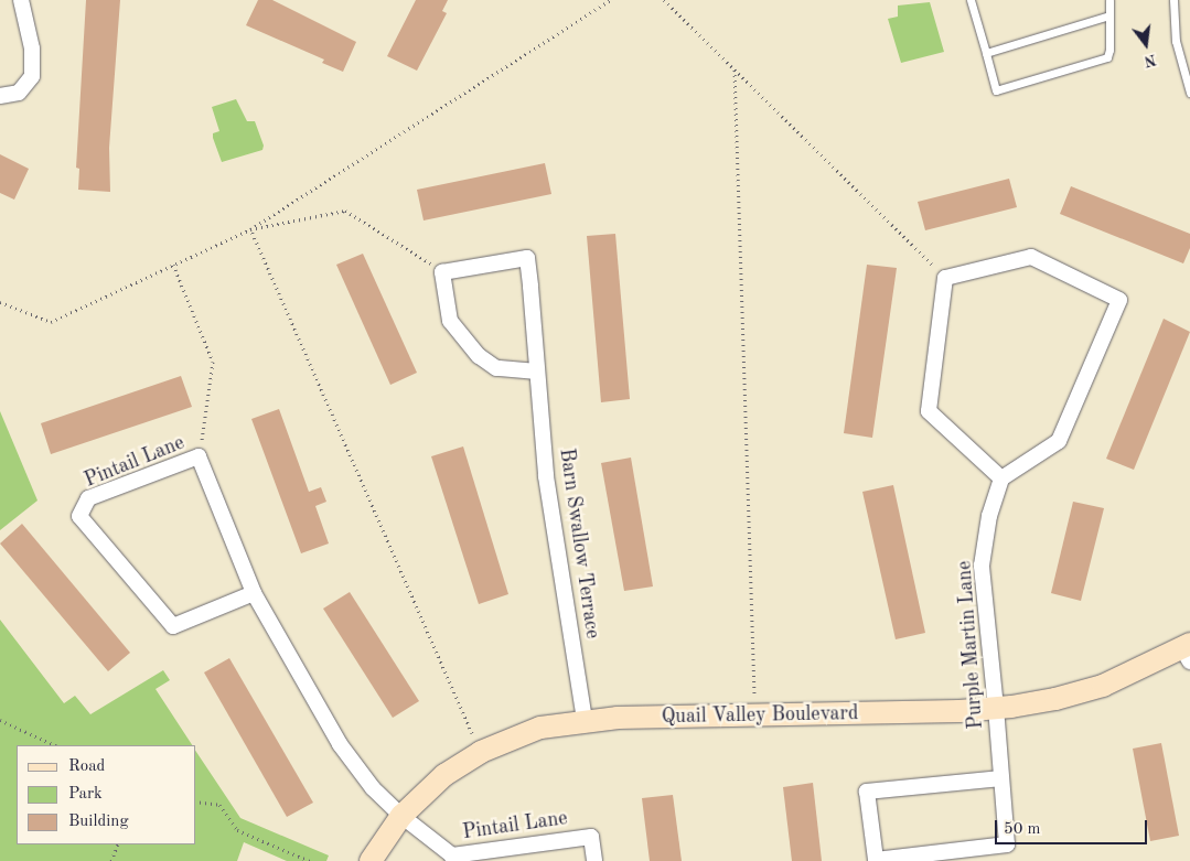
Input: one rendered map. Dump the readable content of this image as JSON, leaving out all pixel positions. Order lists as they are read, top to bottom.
{
  "streets": {
    "street": [
      "Pintail Lane",
      "Barn Swallow Terrace",
      "Purple Martin Lane",
      "Quail Valley Boulevard"
    ]
  },
  "crossings": [
    ["Pintail Lane", "Quail Valley Boulevard"],
    ["Barn Swallow Terrace", "Quail Valley Boulevard"],
    ["Purple Martin Lane", "Quail Valley Boulevard"]
  ],
  "legend": ["Road", "Park", "Building"],
  "scale_bar": "50 m",
  "north": "bottom"
}
